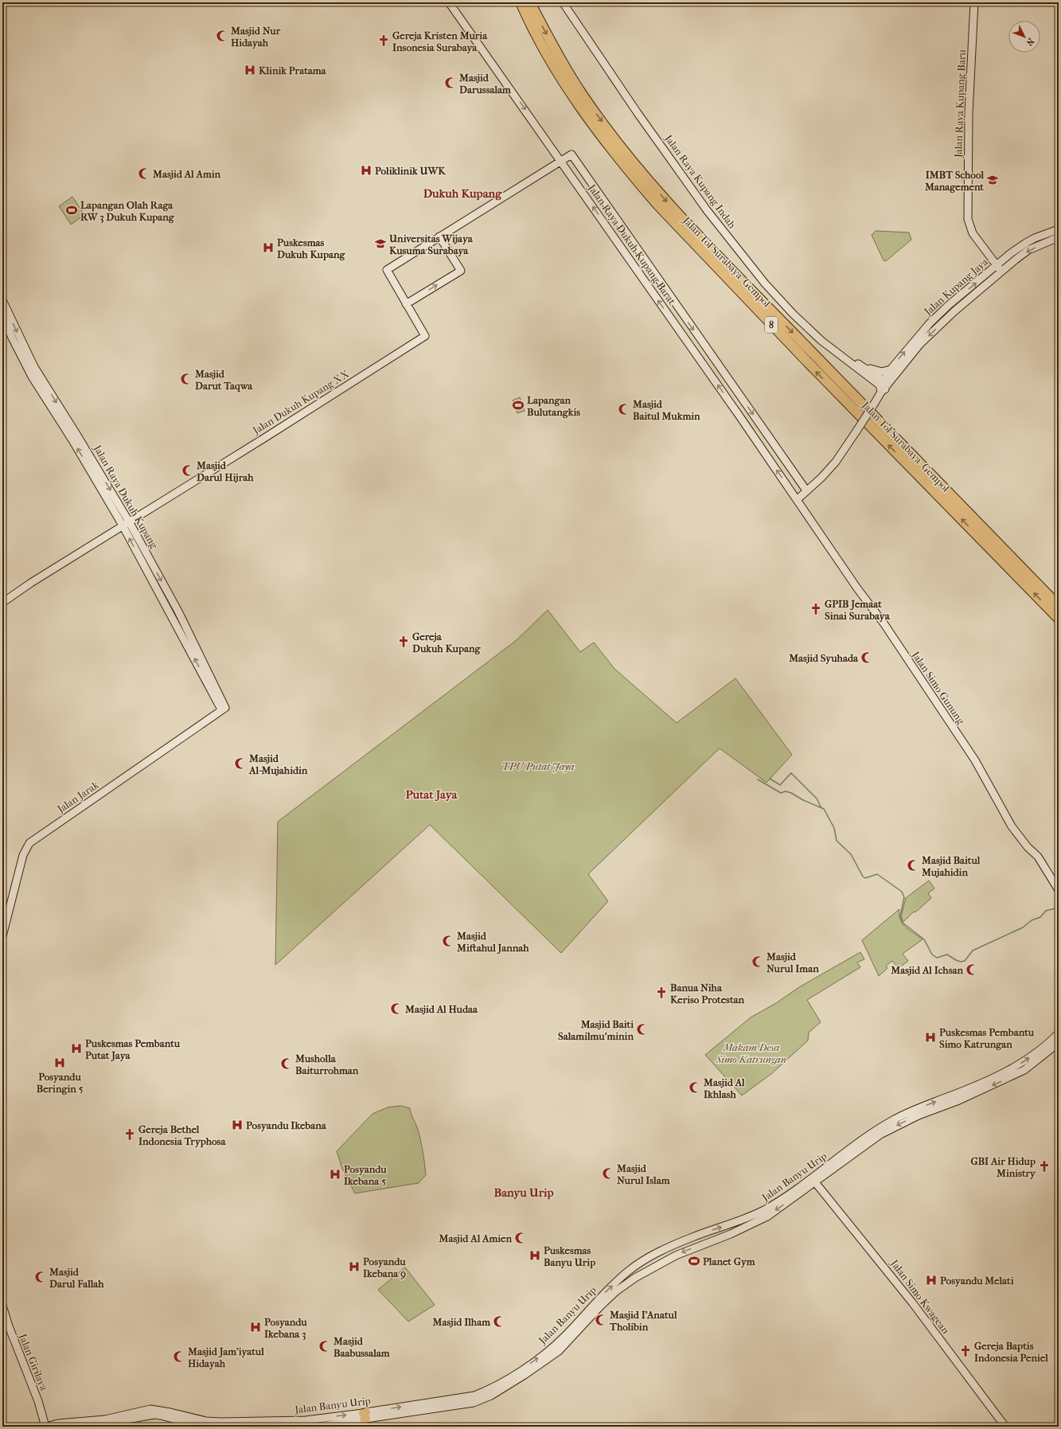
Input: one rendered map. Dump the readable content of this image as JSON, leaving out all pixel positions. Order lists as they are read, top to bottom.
{
  "streets": {
    "highway": ["Jalan Tol Surabaya–Gempol", "8"],
    "street": [
      "Jalan Raya Kupang Baru",
      "Jalan Raya Kupang Indah",
      "Jalan Raya Dukuh Kupang Barat",
      "Jalan Kupang Jaya",
      "Jalan Dukuh Kupang XX",
      "Jalan Raya Dukuh Kupang",
      "Jalan Simo Gunung",
      "Jalan Jarak",
      "Jalan Banyu Urip",
      "Jalan Simo Kwagean",
      "Jalan Girilaya"
    ]
  },
  "crossings": [
    ["Jalan Raya Kupang Baru", "Jalan Kupang Jaya"],
    ["Jalan Raya Kupang Indah", "Jalan Kupang Jaya"],
    ["Jalan Raya Dukuh Kupang Barat", "Jalan Kupang Jaya"],
    ["Jalan Raya Dukuh Kupang Barat", "Jalan Simo Gunung"],
    ["Jalan Kupang Jaya", "Jalan Simo Gunung"],
    ["Jalan Dukuh Kupang XX", "Jalan Raya Dukuh Kupang"],
    ["Jalan Raya Dukuh Kupang", "Jalan Jarak"],
    ["Jalan Banyu Urip", "Jalan Simo Kwagean"],
    ["Jalan Banyu Urip", "Jalan Girilaya"]
  ],
  "districts": ["Dukuh Kupang", "Putat Jaya", "Banyu Urip"],
  "parks": ["TPU Putat Jaya", "Makam Desa Simo Katrungan"],
  "places": {
    "mosque": [
      "Masjid Nur Hidayah",
      "Masjid Darussalam",
      "Masjid Al Amin",
      "Masjid Darut Taqwa",
      "Masjid Baitul Mukmin",
      "Masjid Darul Hijrah",
      "Masjid Syuhada",
      "Masjid Al-Mujahidin",
      "Masjid Baitul Mujahidin",
      "Masjid Miftahul Jannah",
      "Masjid Nurul Iman",
      "Masjid Al Ichsan",
      "Masjid Al Hudaa",
      "Masjid Baiti Salamilmu'minin",
      "Musholla Baiturrohman",
      "Masjid Al Ikhlash",
      "Masjid Nurul Islam",
      "Masjid Al Amien",
      "Masjid Darul Fallah",
      "Masjid I'Anatul Tholibin",
      "Masjid Ilham",
      "Masjid Baabussalam",
      "Masjid Jam'iyatul Hidayah"
    ],
    "church": [
      "Gereja Kristen Muria Insonesia Surabaya",
      "GPIB Jemaat Sinai Surabaya",
      "Gereja Dukuh Kupang",
      "Banua Niha Keriso Protestan",
      "Gereja Bethel Indonesia Tryphosa",
      "GBI Air Hidup Ministry",
      "Gereja Baptis Indonesia Peniel"
    ],
    "hospital": [
      "Klinik Pratama",
      "Poliklinik UWK",
      "Puskesmas Dukuh Kupang",
      "Puskesmas Pembantu Simo Katrungan",
      "Puskesmas Pembantu Putat Jaya",
      "Posyandu Beringin 5",
      "Posyandu Ikebana",
      "Posyandu Ikebana 5",
      "Puskesmas Banyu Urip",
      "Posyandu Ikebana 9",
      "Posyandu Melati",
      "Posyandu Ikebana 3"
    ],
    "school or university": ["IMBT School Management", "Universitas Wijaya Kusuma Surabaya"],
    "sports": ["Lapangan Olah Raga RW 3 Dukuh Kupang", "Lapangan Bulutangkis", "Planet Gym"]
  },
  "north": "bottom right"
}
